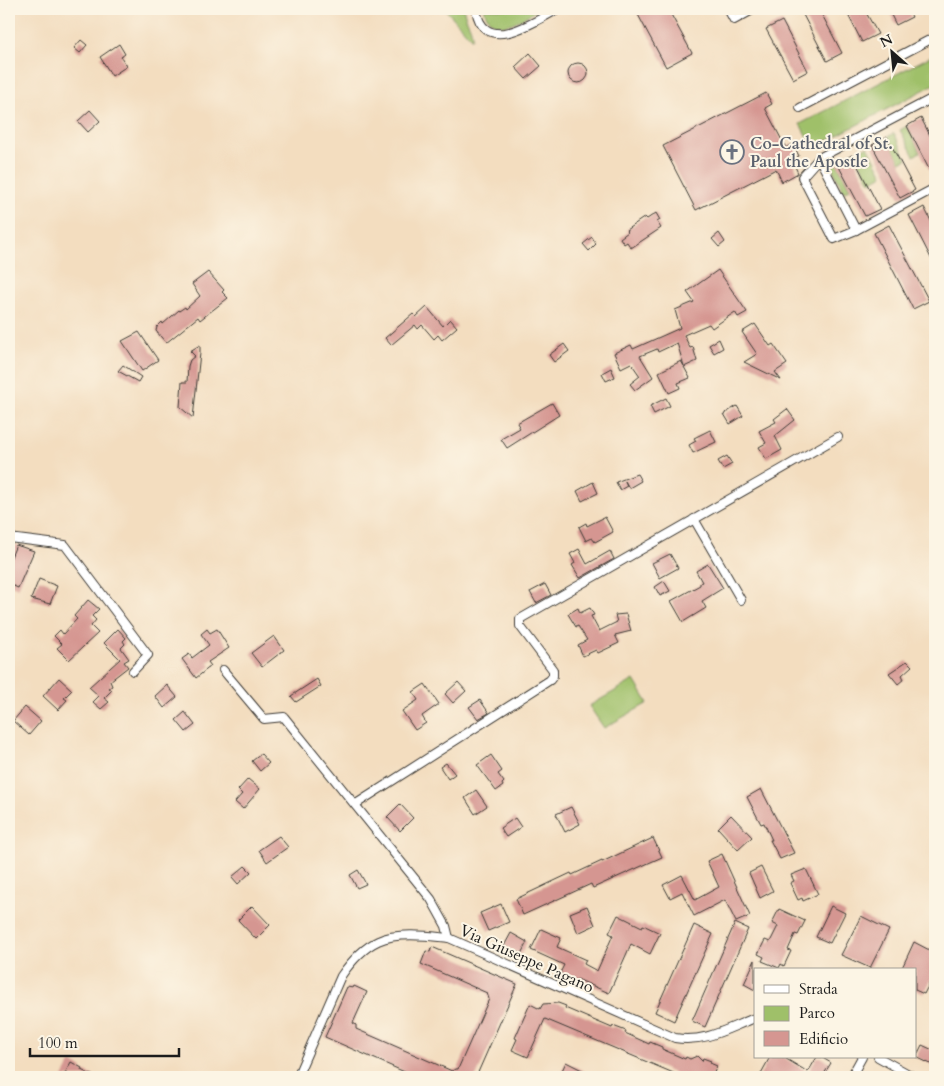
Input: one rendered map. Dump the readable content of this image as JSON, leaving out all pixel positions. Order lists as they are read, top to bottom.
{
  "streets": {
    "street": ["Via Giuseppe Pagano"]
  },
  "places": {
    "church": ["Co-Cathedral of St. Paul the Apostle"]
  },
  "legend": ["Strada", "Parco", "Edificio"],
  "scale_bar": "100 m",
  "north": "top left"
}
